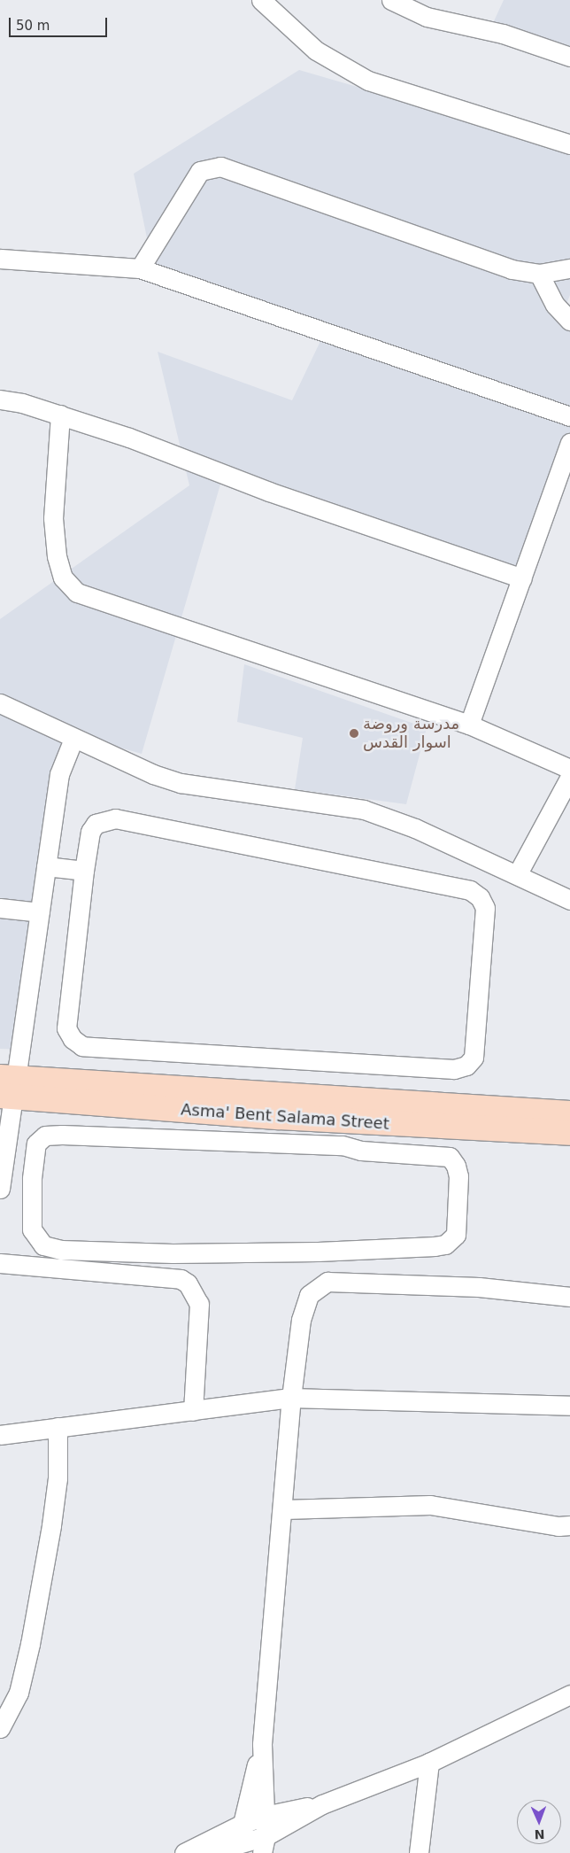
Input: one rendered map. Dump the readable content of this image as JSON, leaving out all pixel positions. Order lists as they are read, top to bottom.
{
  "streets": {
    "main road": ["Asma' Bent Salama Street"]
  },
  "places": ["مدرسة وروضة اسوار القدس"],
  "scale_bar": "50 m",
  "north": "bottom"
}
